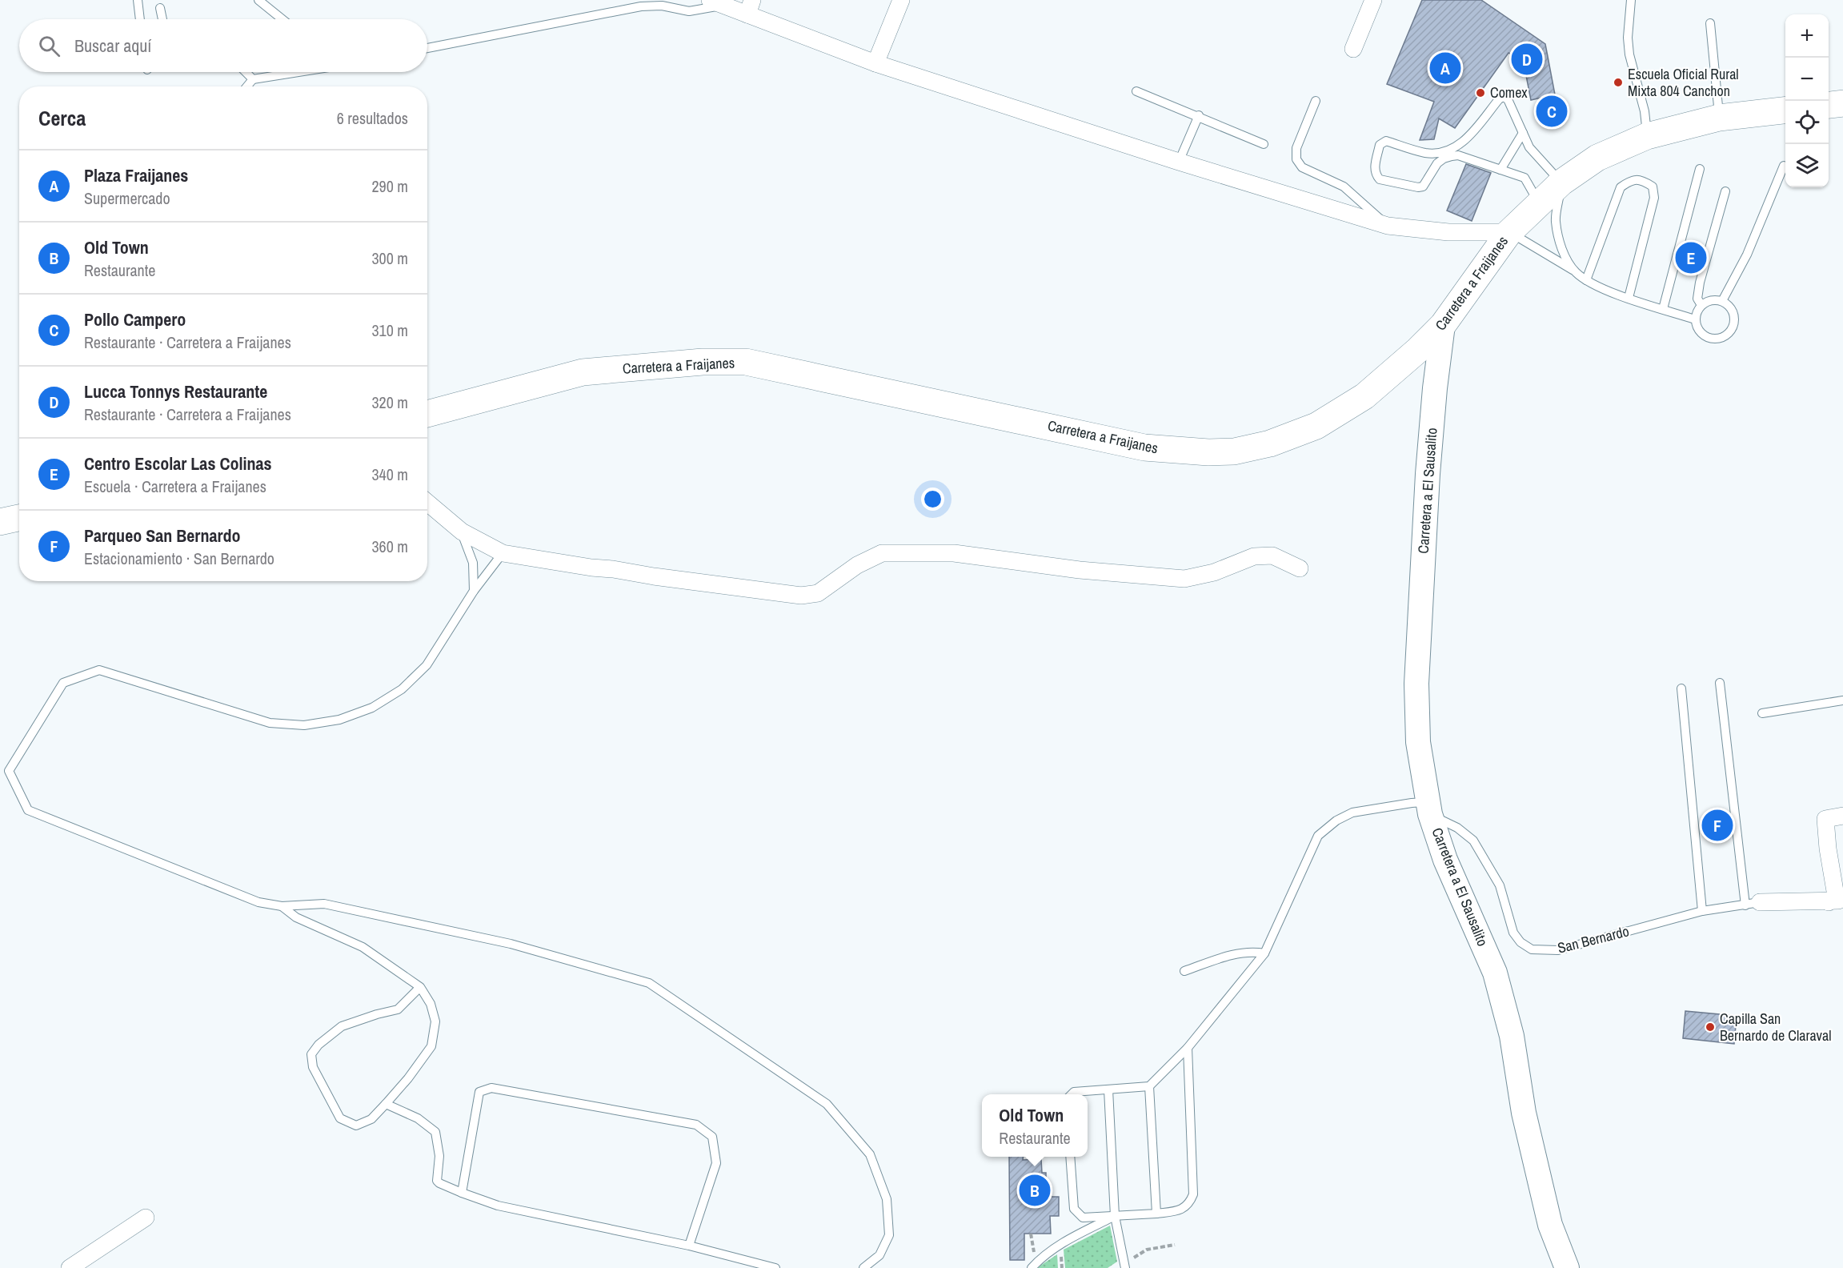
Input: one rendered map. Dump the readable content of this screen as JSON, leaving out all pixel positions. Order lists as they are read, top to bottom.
{
  "streets": {
    "main road": ["Carretera a Fraijanes"],
    "street": ["Carretera a El Sausalito", "San Bernardo"]
  },
  "crossings": [
    ["Carretera a Fraijanes", "Carretera a El Sausalito"],
    ["Carretera a El Sausalito", "San Bernardo"]
  ],
  "places": ["Escuela Oficial Rural Mixta 804 Canchon", "Comex", "Capilla San Bernardo de Claraval"],
  "page": {
    "map_buttons": ["+", "−"],
    "search": "Buscar aquí",
    "pins": [
      "D",
      "A",
      "C",
      "E",
      "F",
      "B"
    ],
    "heading": ["Cerca", "6 resultados"],
    "list": [
      {
        "mark": "A",
        "name": "Plaza Fraijanes",
        "note": "Supermercado",
        "value": "290 m"
      },
      {
        "mark": "B",
        "name": "Old Town",
        "note": "Restaurante",
        "value": "300 m"
      },
      {
        "mark": "C",
        "name": "Pollo Campero",
        "note": "Restaurante · Carretera a Fraijanes",
        "value": "310 m"
      },
      {
        "mark": "D",
        "name": "Lucca Tonnys Restaurante",
        "note": "Restaurante · Carretera a Fraijanes",
        "value": "320 m"
      },
      {
        "mark": "E",
        "name": "Centro Escolar Las Colinas",
        "note": "Escuela · Carretera a Fraijanes",
        "value": "340 m"
      },
      {
        "mark": "F",
        "name": "Parqueo San Bernardo",
        "note": "Estacionamiento · San Bernardo",
        "value": "360 m"
      }
    ],
    "popup": ["Old Town", "Restaurante"]
  }
}
